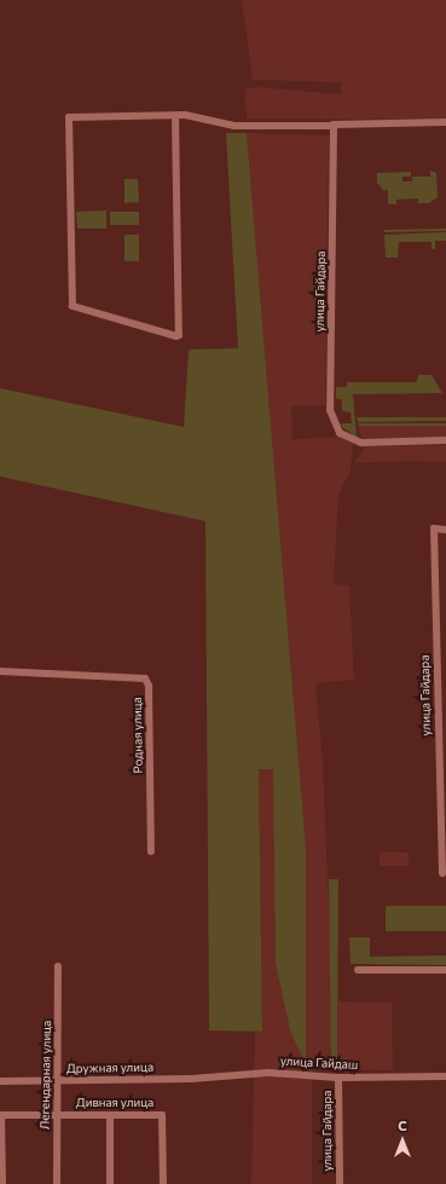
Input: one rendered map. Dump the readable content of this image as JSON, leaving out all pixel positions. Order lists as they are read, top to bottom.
{
  "streets": {
    "street": [
      "улица Гайдара",
      "Родная улица",
      "улица Гайдаш",
      "Дружная улица",
      "Легендарная улица",
      "Дивная улица"
    ]
  },
  "crossings": [
    ["улица Гайдара", "улица Гайдаш"],
    ["улица Гайдаш", "Дружная улица"],
    ["Дружная улица", "Легендарная улица"],
    ["Легендарная улица", "Дивная улица"]
  ],
  "north": "top"
}
